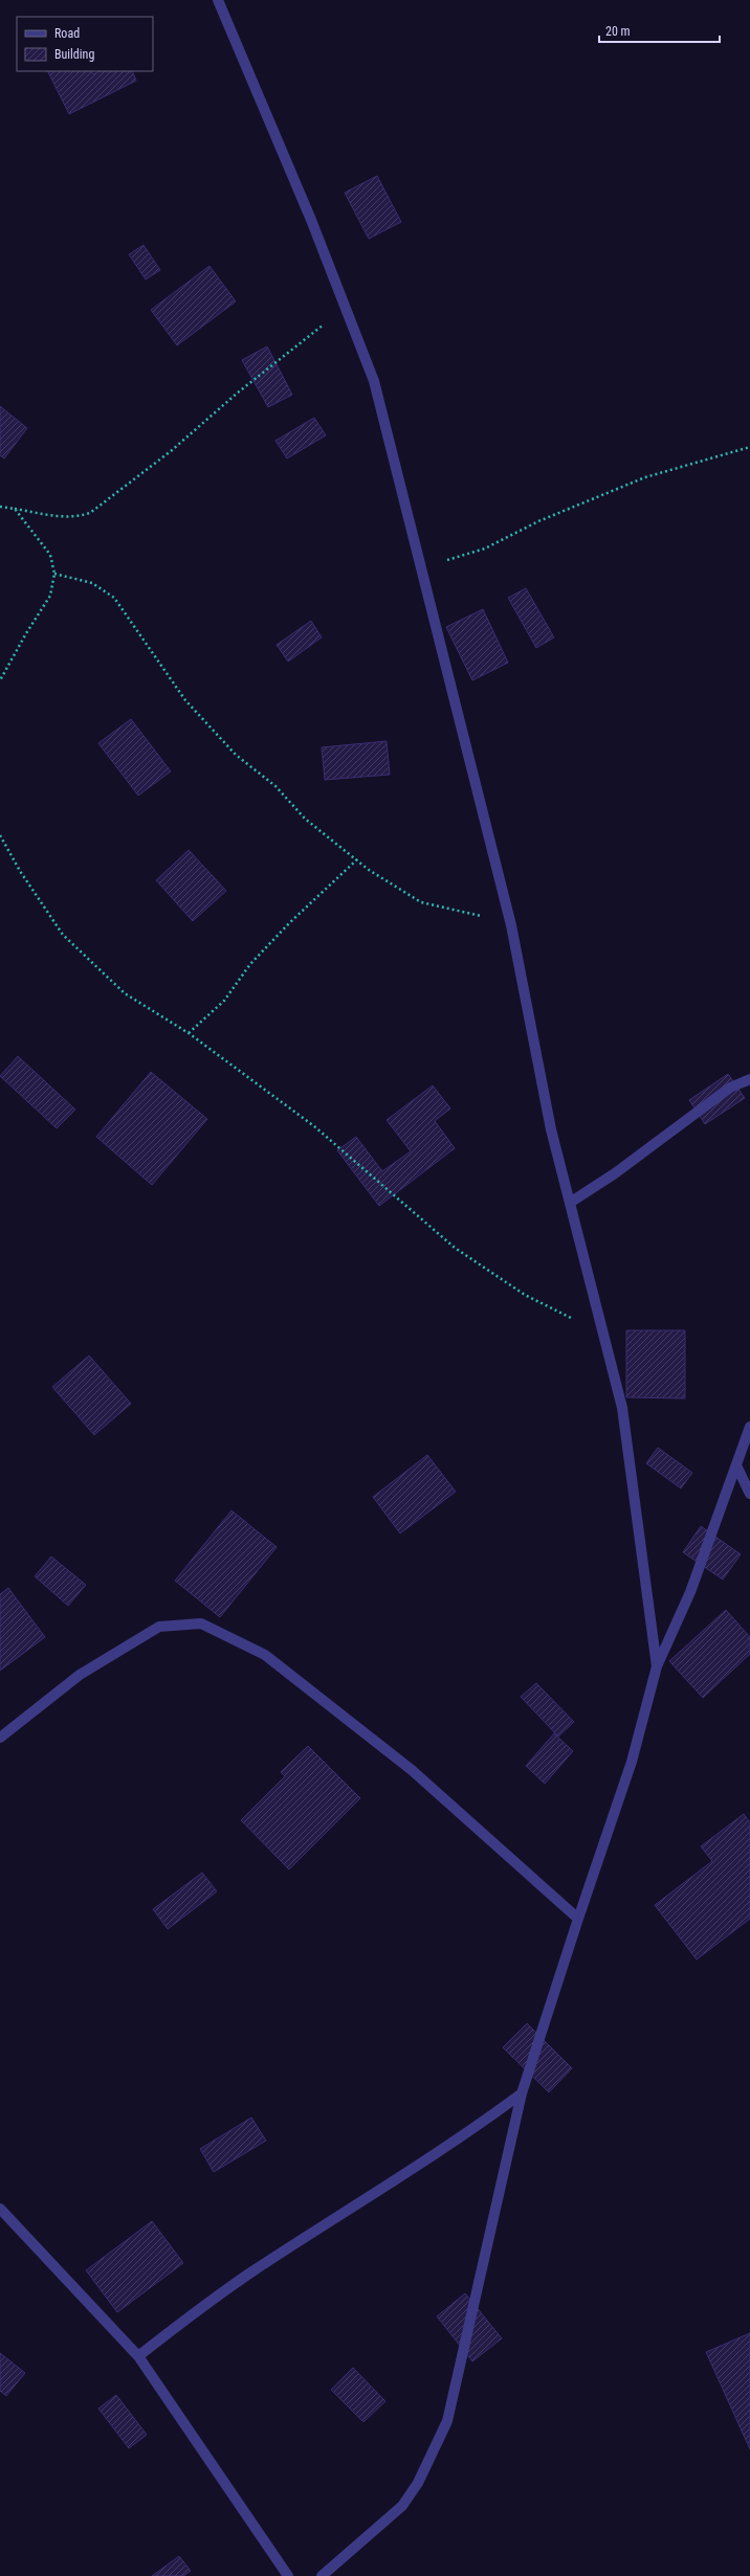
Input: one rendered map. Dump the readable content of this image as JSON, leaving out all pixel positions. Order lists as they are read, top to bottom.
{
  "legend": ["Road", "Building"],
  "scale_bar": "20 m"
}
